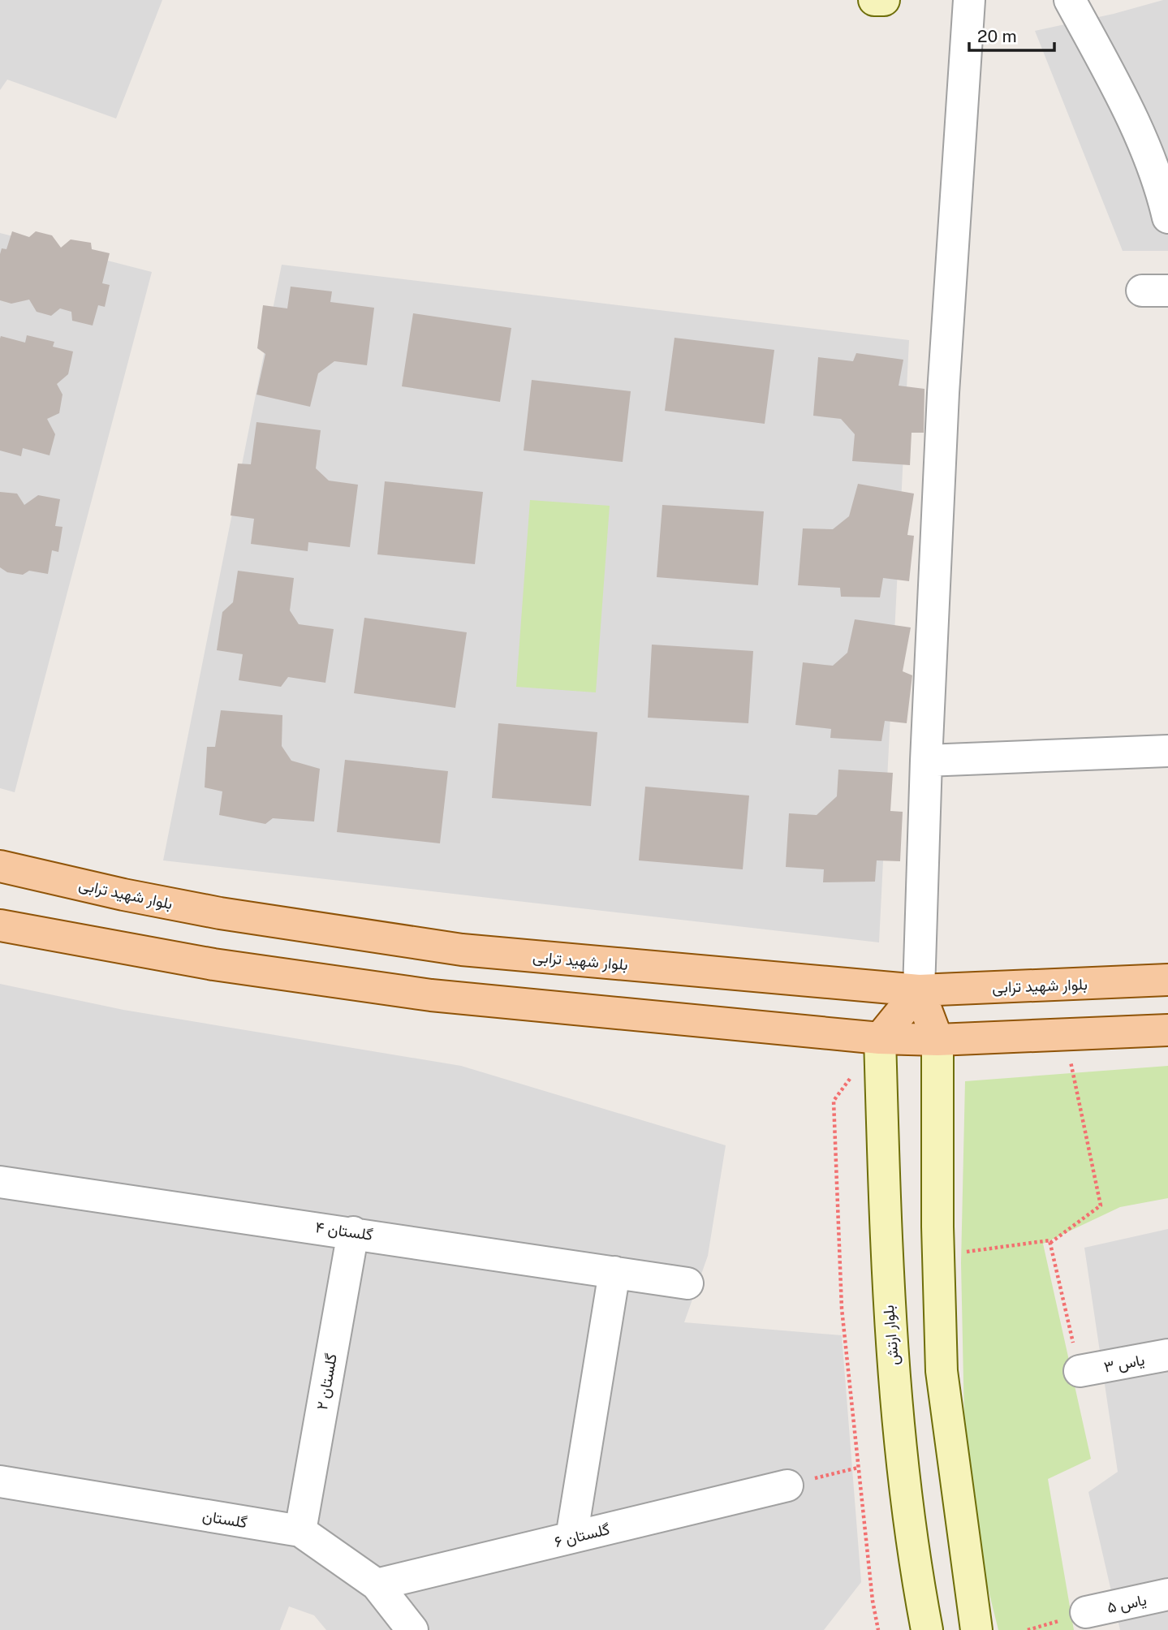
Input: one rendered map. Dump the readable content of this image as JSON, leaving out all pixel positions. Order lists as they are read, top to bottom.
{
  "streets": {
    "main road": ["بلوار شهید ترابی", "بلوار ارتش"],
    "street": [
      "گلستان ۴",
      "یاس ۳",
      "گلستان ۲",
      "گلستان",
      "گلستان ۶",
      "یاس ۵"
    ]
  },
  "crossings": [
    ["گلستان ۴", "گلستان ۲"],
    ["گلستان ۲", "گلستان"],
    ["گلستان", "گلستان ۶"]
  ],
  "scale_bar": "20 m"
}
